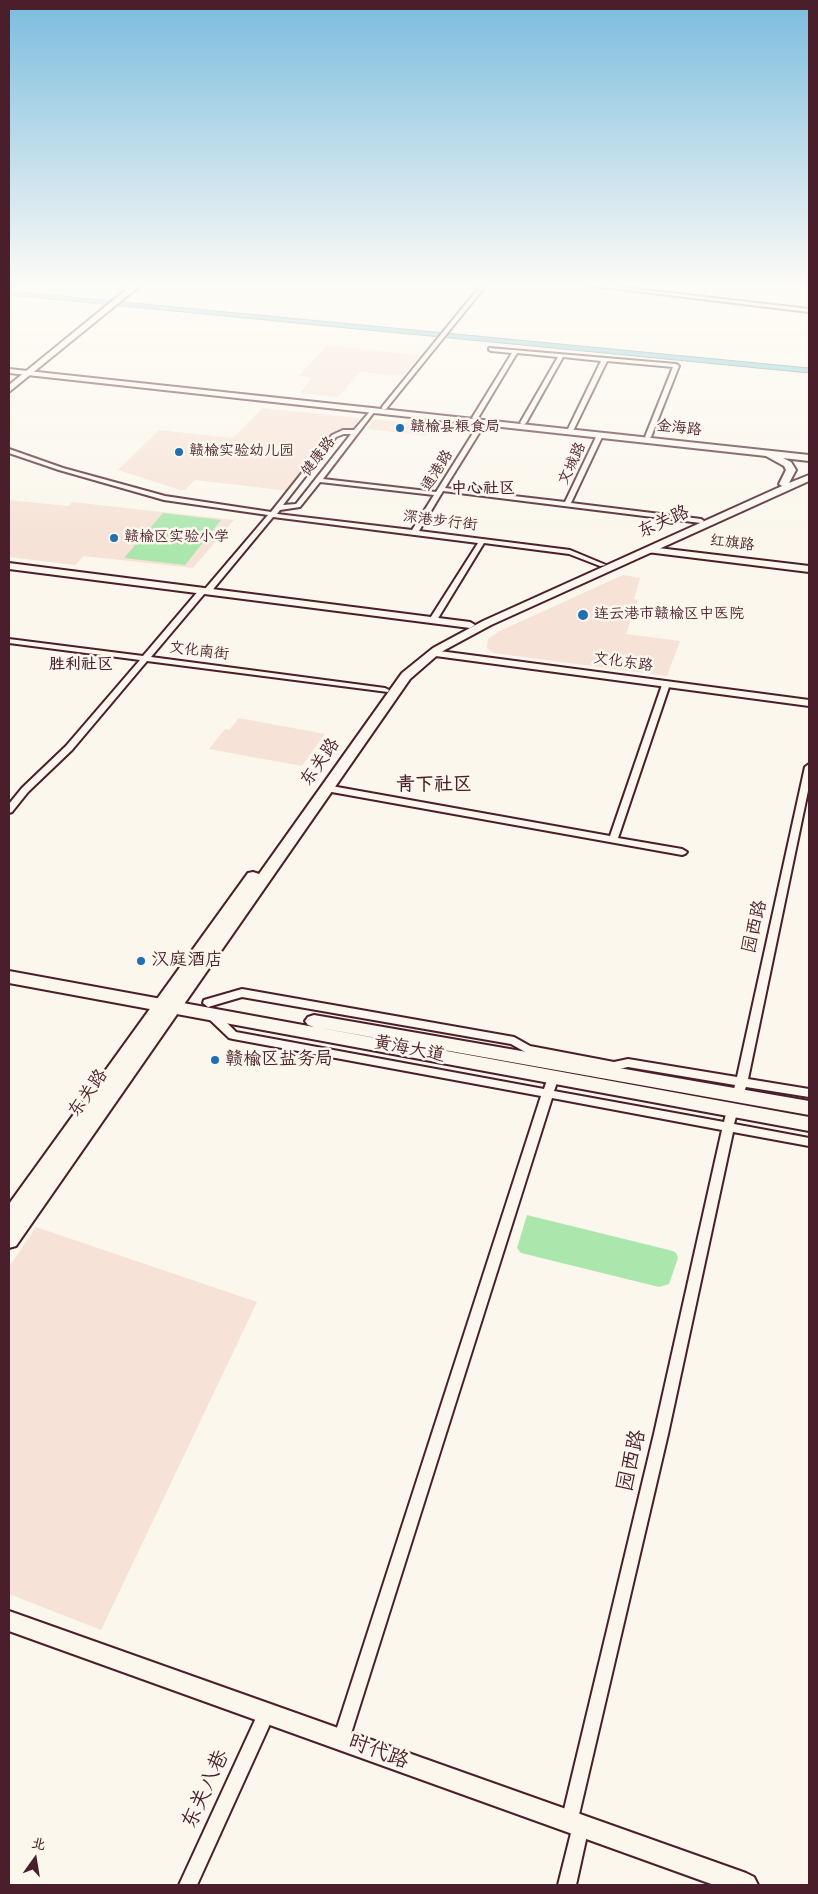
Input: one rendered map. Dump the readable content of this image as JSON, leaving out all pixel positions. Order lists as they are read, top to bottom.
{
  "streets": {
    "main road": ["金海路", "东关路", "黄海大道"],
    "street": [
      "健康路",
      "文城路",
      "通港路",
      "深港步行街",
      "红旗路",
      "文化南街",
      "文化东路",
      "园西路",
      "时代路",
      "东关八巷"
    ]
  },
  "crossings": [
    ["金海路", "健康路"],
    ["金海路", "文城路"],
    ["金海路", "通港路"],
    ["通港路", "深港步行街"],
    ["深港步行街", "东关路"],
    ["东关路", "红旗路"],
    ["东关路", "文化南街"],
    ["东关路", "文化东路"],
    ["东关路", "黄海大道"],
    ["园西路", "黄海大道"],
    ["园西路", "时代路"],
    ["时代路", "东关八巷"]
  ],
  "districts": ["中心社区", "胜利社区", "青下社区"],
  "places": [
    "赣榆县粮食局",
    "赣榆实验幼儿园",
    "赣榆区实验小学",
    "连云港市赣榆区中医院",
    "汉庭酒店",
    "赣榆区盐务局"
  ],
  "north": "top"
}
